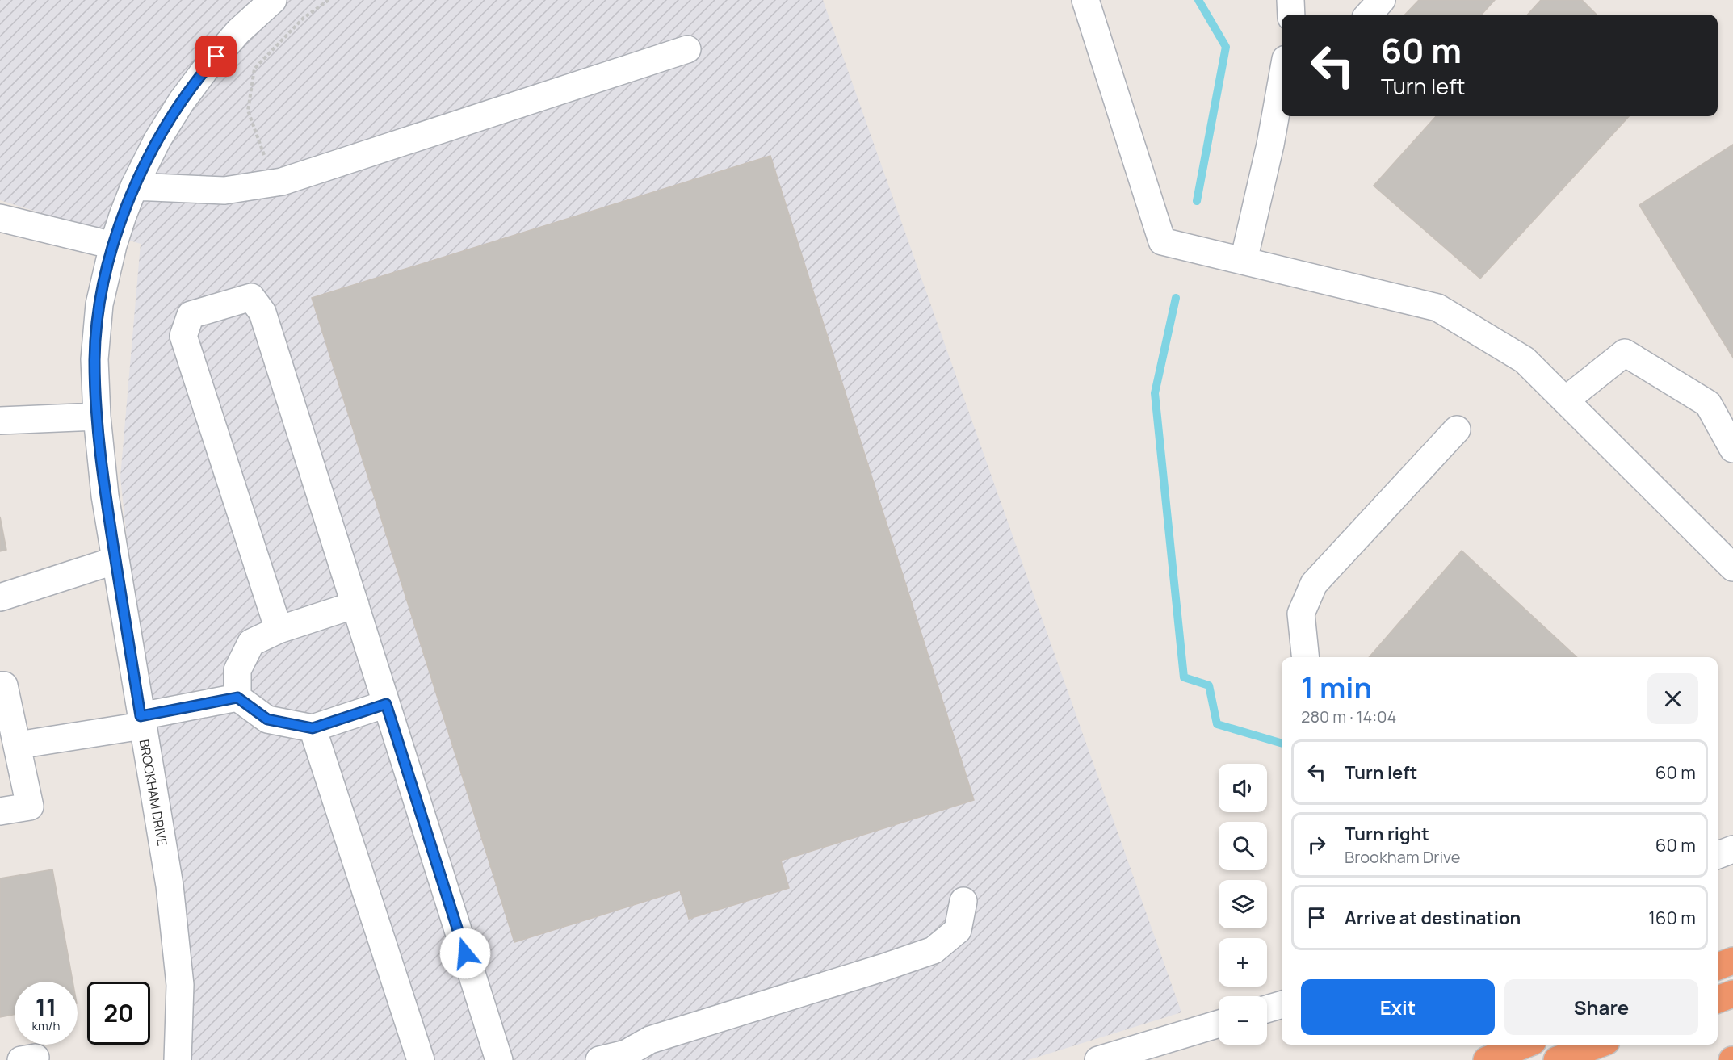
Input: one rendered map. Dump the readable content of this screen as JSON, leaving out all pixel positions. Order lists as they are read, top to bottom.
{
  "streets": {
    "street": ["BROOKHAM DRIVE"]
  },
  "page": {
    "turn": ["60 m", "Turn left"],
    "heading": ["1 min", "280 m · 14:04"],
    "list": [
      {
        "name": "Turn left",
        "value": "60 m"
      },
      {
        "name": "Turn right",
        "note": "Brookham Drive",
        "value": "60 m"
      },
      {
        "name": "Arrive at destination",
        "value": "160 m"
      }
    ],
    "map_buttons": ["+", "−"],
    "buttons": ["Exit", "Share"],
    "speed": "11 km/h",
    "limit": "20"
  }
}
